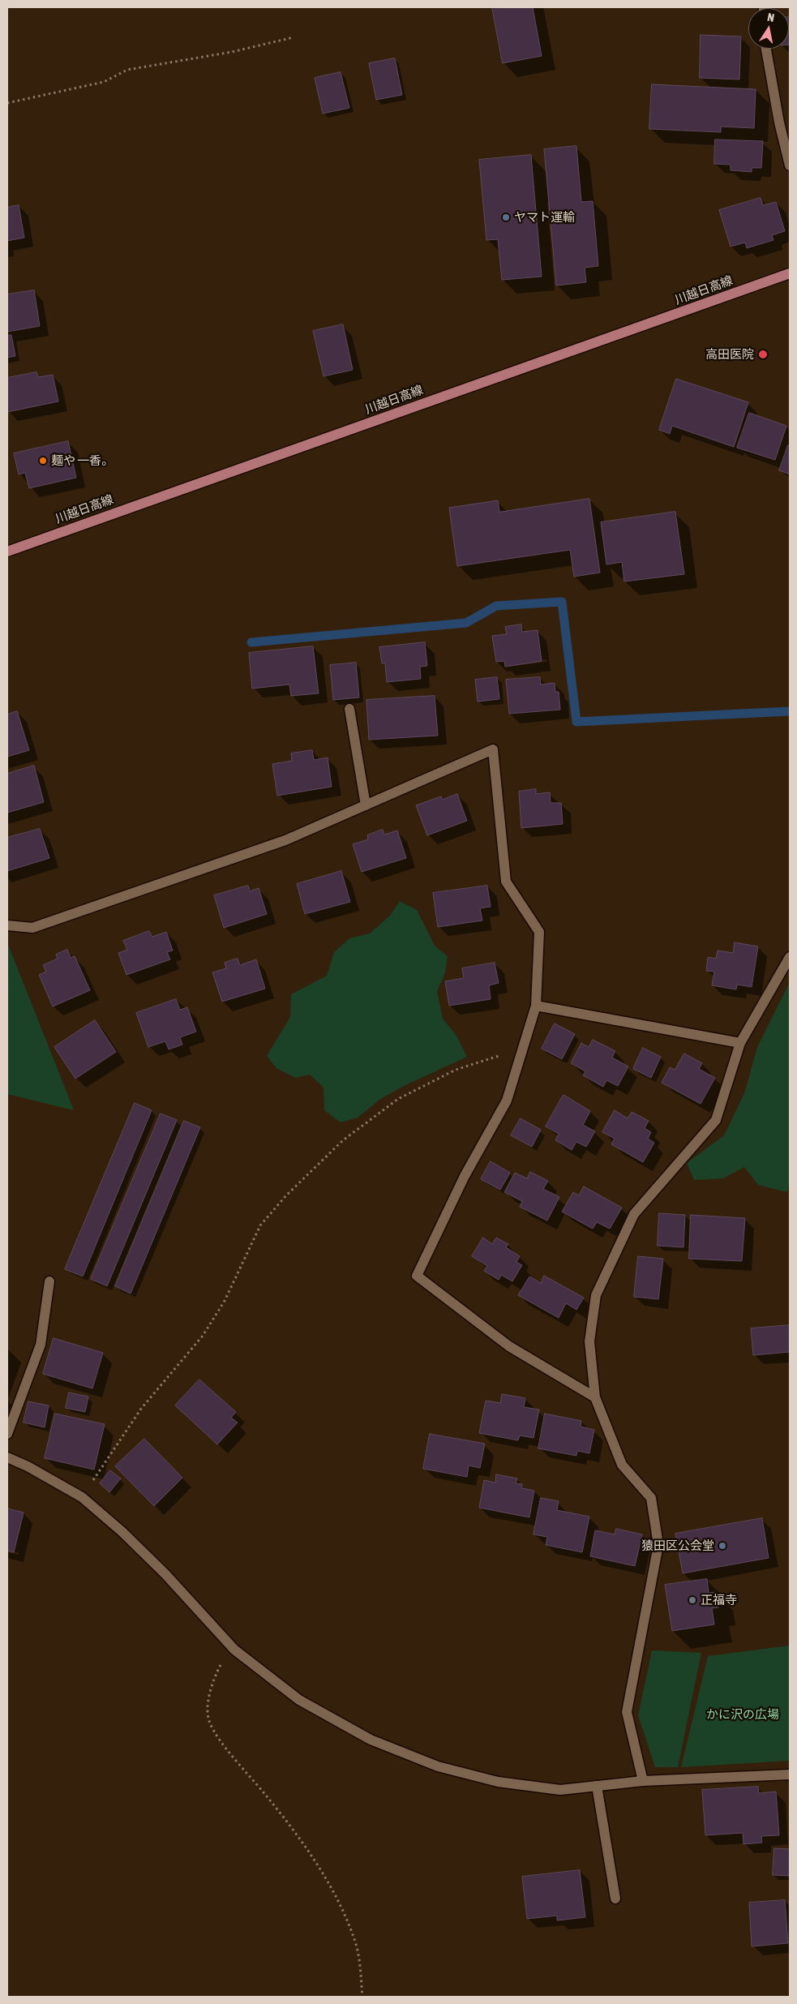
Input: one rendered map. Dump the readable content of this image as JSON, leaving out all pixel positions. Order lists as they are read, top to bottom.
{
  "streets": {
    "main road": ["川越日高線"]
  },
  "parks": ["かに沢の広場"],
  "places": [
    "ヤマト運輸",
    "高田医院",
    "麺や 一香。",
    "猿田区公会堂",
    "正福寺"
  ],
  "north": "top"
}
